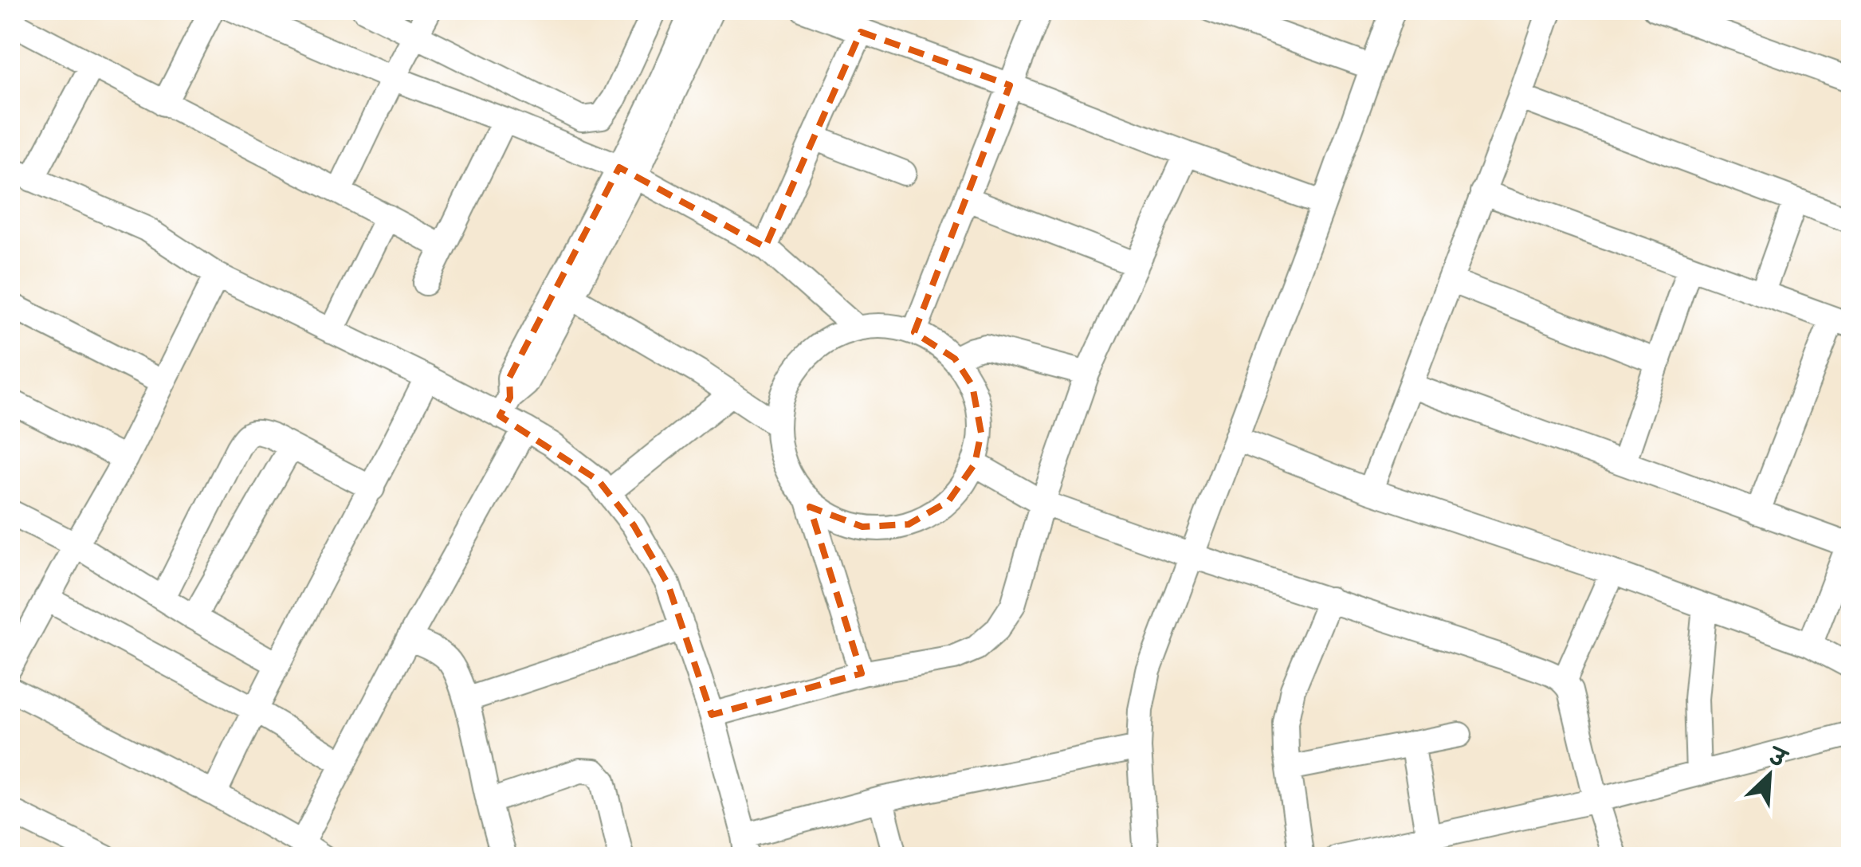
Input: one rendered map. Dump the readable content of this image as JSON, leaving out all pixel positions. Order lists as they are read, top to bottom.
{
  "north": "top right"
}
